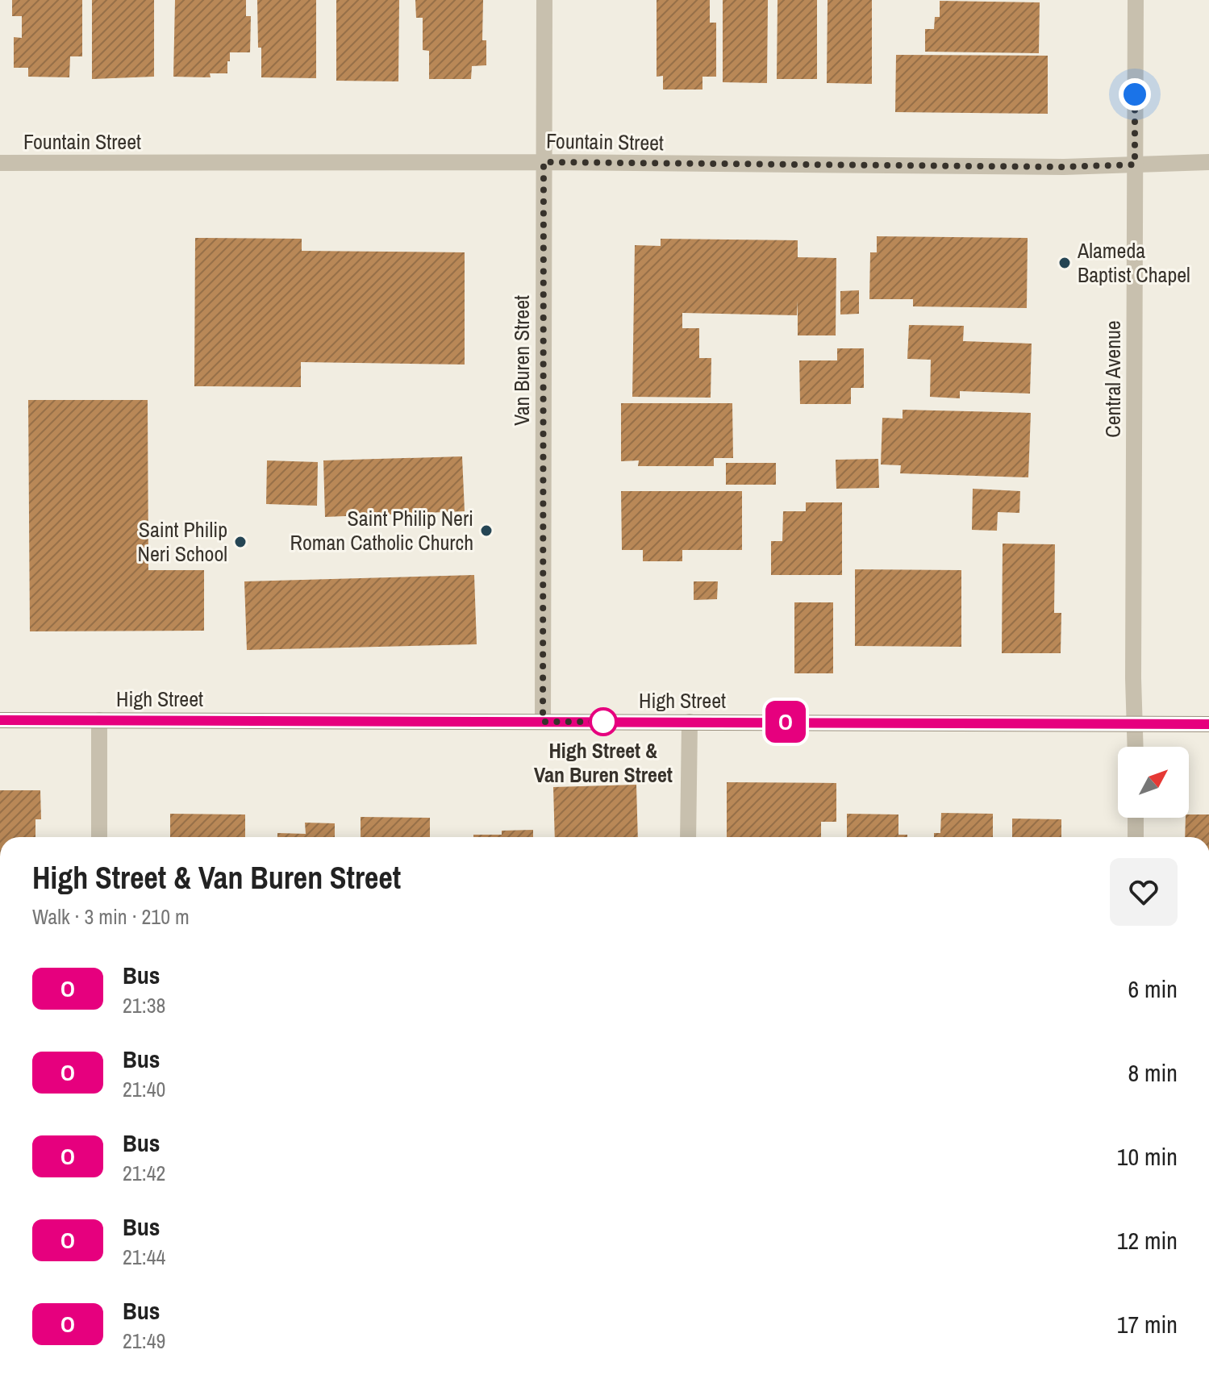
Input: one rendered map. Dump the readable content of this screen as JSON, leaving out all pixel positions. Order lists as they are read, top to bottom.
{
  "streets": {
    "main road": ["High Street"],
    "street": ["Fountain Street", "Van Buren Street", "Central Avenue"]
  },
  "crossings": [
    ["Fountain Street", "Van Buren Street"],
    ["Fountain Street", "Central Avenue"],
    ["Van Buren Street", "High Street"],
    ["Central Avenue", "High Street"]
  ],
  "places": [
    "Alameda Baptist Chapel",
    "Saint Philip Neri Roman Catholic Church",
    "Saint Philip Neri School",
    "High Street & Van Buren Street"
  ],
  "lines": ["bus line O"],
  "north": "top right",
  "page": {
    "on_map": "O",
    "heading": ["High Street & Van Buren Street", "Walk · 3 min · 210 m"],
    "list": [
      {
        "mark": "O",
        "name": "Bus",
        "note": "21:38",
        "value": "6 min"
      },
      {
        "mark": "O",
        "name": "Bus",
        "note": "21:40",
        "value": "8 min"
      },
      {
        "mark": "O",
        "name": "Bus",
        "note": "21:42",
        "value": "10 min"
      },
      {
        "mark": "O",
        "name": "Bus",
        "note": "21:44",
        "value": "12 min"
      },
      {
        "mark": "O",
        "name": "Bus",
        "note": "21:49",
        "value": "17 min"
      }
    ]
  }
}
